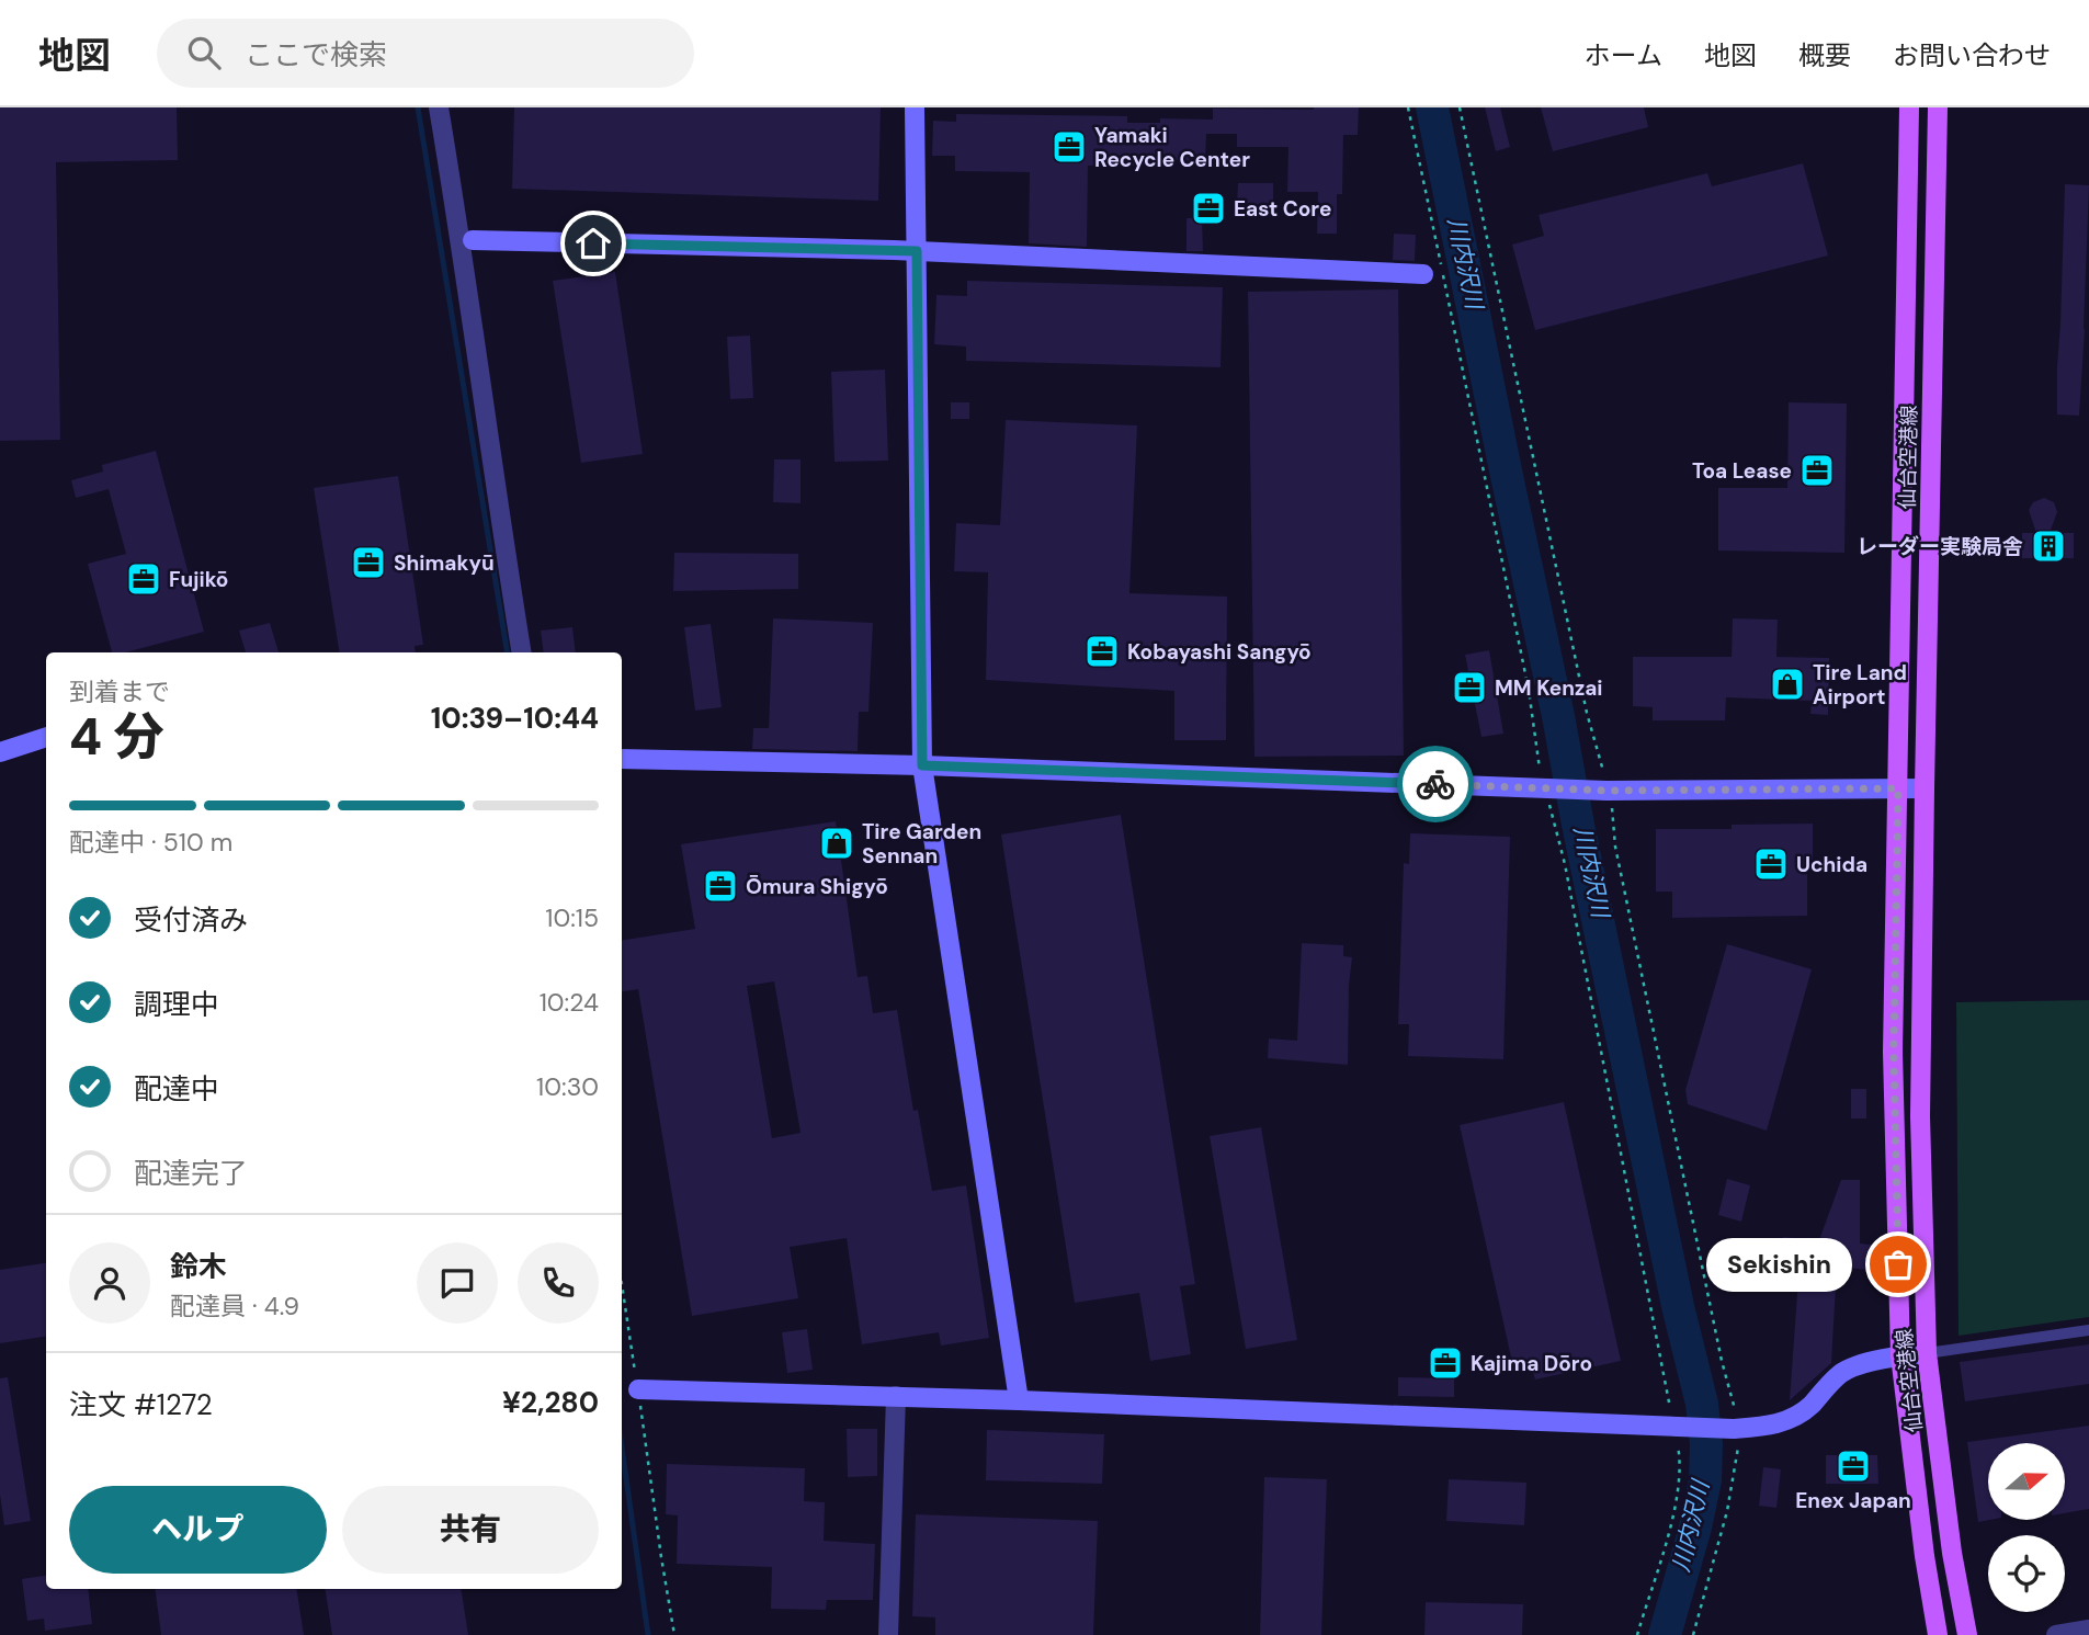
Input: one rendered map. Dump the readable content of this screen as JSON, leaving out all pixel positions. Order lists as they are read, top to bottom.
{
  "streets": {
    "main road": ["仙台空港線"]
  },
  "water": ["川内沢川"],
  "places": {
    "office": [
      "Yamaki Recycle Center",
      "East Core",
      "Toa Lease",
      "Shimakyū",
      "Fujikō",
      "Kobayashi Sangyō",
      "MM Kenzai",
      "Uchida",
      "Ōmura Shigyō",
      "Kajima Dōro",
      "Enex Japan"
    ],
    "building": ["レーダー実験局舎"],
    "shop": ["Tire Land Airport", "Tire Garden Sennan"],
    "other": ["Sekishin"]
  },
  "north": "right",
  "page": {
    "header": "地図",
    "search": "ここで検索",
    "nav": [
      "ホーム",
      "地図",
      "概要",
      "お問い合わせ"
    ],
    "heading": ["4 分", "到着まで", "10:39–10:44"],
    "panel": [
      "鈴木",
      "配達員 · 4.9",
      "注文 #1272",
      "¥2,280"
    ],
    "bar": "配達中 · 510 m",
    "list": [
      ["受付済み", "10:15"],
      ["調理中", "10:24"],
      ["配達中", "10:30"],
      "配達完了"
    ],
    "bubble": "Sekishin",
    "buttons": ["ヘルプ", "共有"]
  }
}
